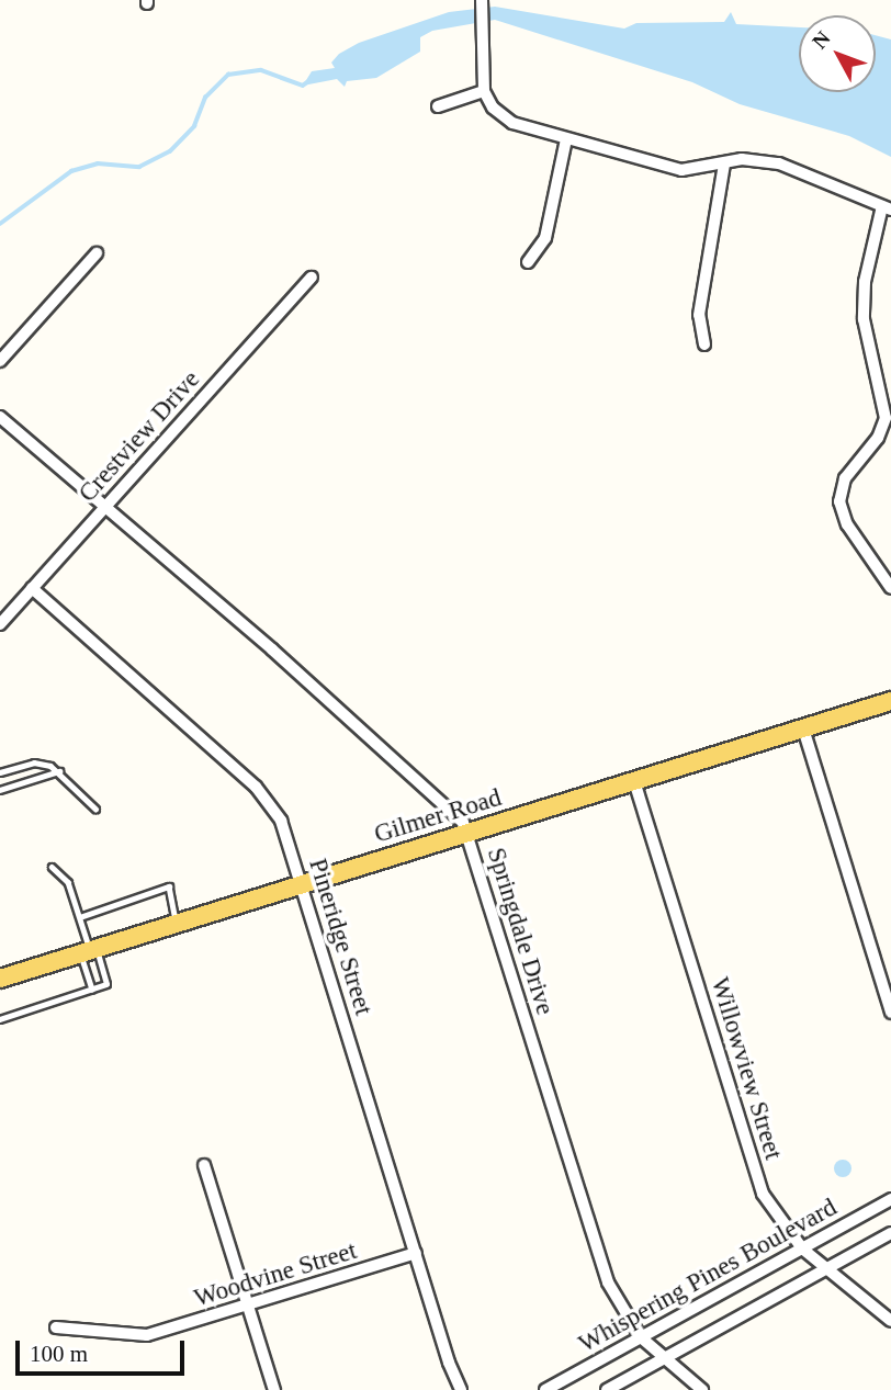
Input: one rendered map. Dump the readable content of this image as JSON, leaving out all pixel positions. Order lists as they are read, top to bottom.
{
  "streets": {
    "main road": ["Gilmer Road"],
    "street": [
      "Crestview Drive",
      "Springdale Drive",
      "Pineridge Street",
      "Willowview Street",
      "Woodvine Street",
      "Whispering Pines Boulevard"
    ]
  },
  "crossings": [
    ["Crestview Drive", "Springdale Drive"],
    ["Crestview Drive", "Pineridge Street"],
    ["Gilmer Road", "Springdale Drive"],
    ["Gilmer Road", "Pineridge Street"],
    ["Gilmer Road", "Willowview Street"],
    ["Springdale Drive", "Whispering Pines Boulevard"],
    ["Pineridge Street", "Woodvine Street"],
    ["Willowview Street", "Whispering Pines Boulevard"]
  ],
  "scale_bar": "100 m",
  "north": "top left"
}
